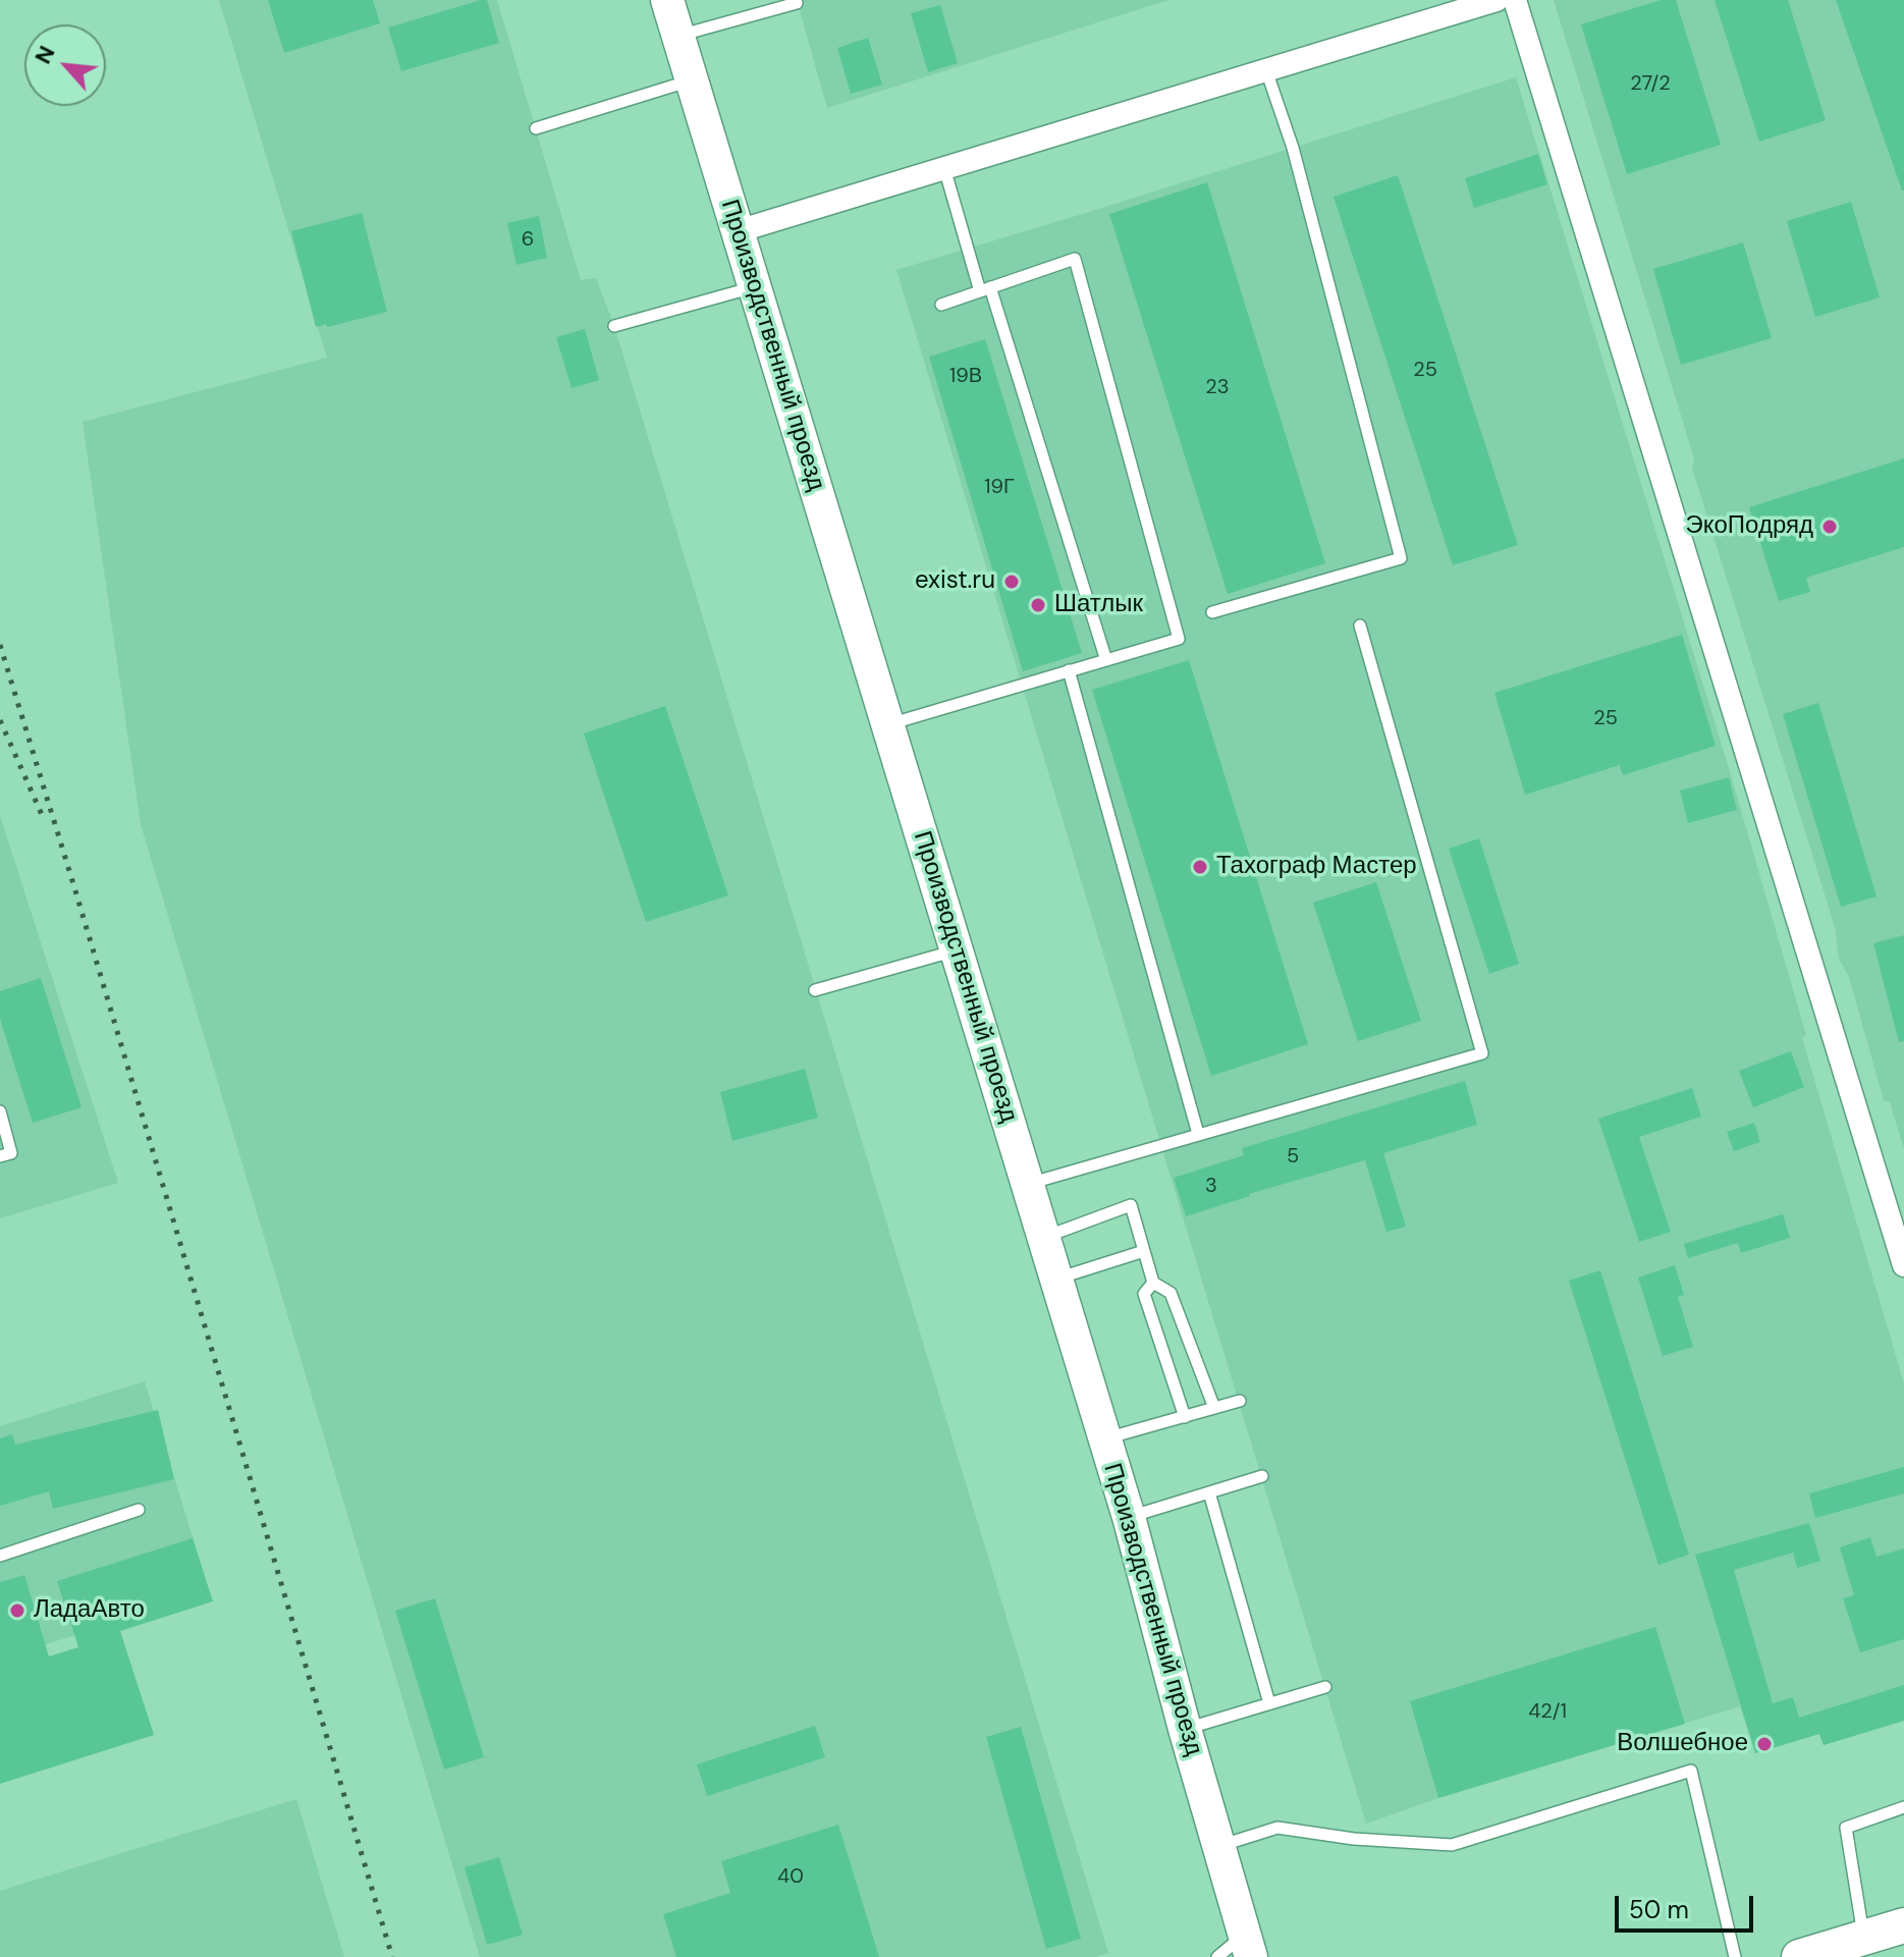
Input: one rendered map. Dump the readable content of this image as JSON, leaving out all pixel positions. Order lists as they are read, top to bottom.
{
  "streets": {
    "street": ["Производственный проезд"]
  },
  "places": [
    "ЭкоПодряд",
    "exist.ru",
    "Шатлык",
    "Тахограф Мастер",
    "ЛадаАвто",
    "Волшебное"
  ],
  "house_numbers": [
    "27/2",
    "6",
    "25",
    "19В",
    "23",
    "19Г",
    "25",
    "5",
    "3",
    "42/1",
    "40"
  ],
  "scale_bar": "50 m",
  "north": "top left"
}
